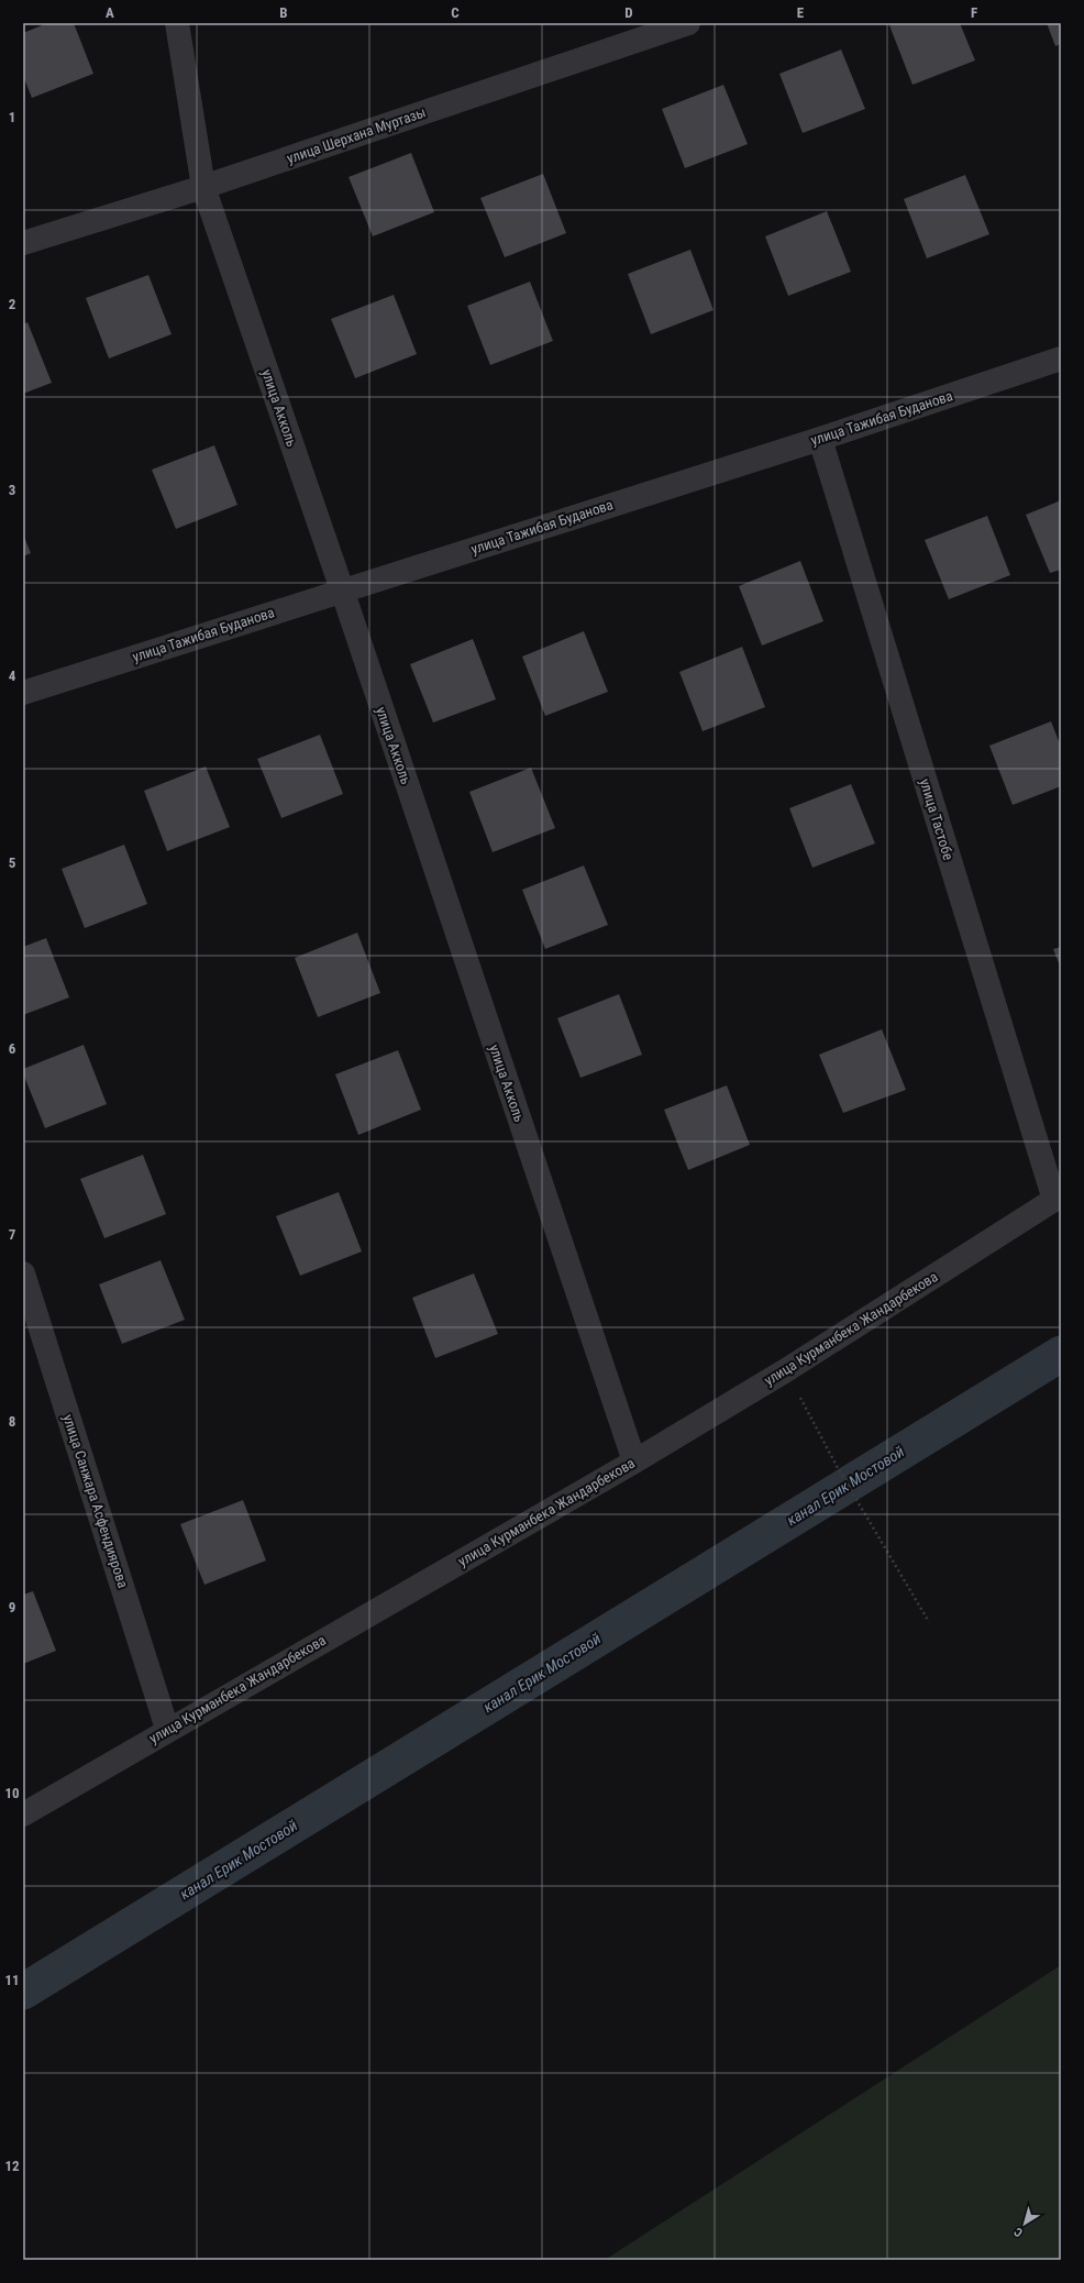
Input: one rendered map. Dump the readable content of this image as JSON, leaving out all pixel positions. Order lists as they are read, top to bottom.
{
  "streets": {
    "street": [
      "улица Шерхана Муртазы",
      "улица Акколь",
      "улица Тажибая Буданова",
      "улица Тастобе",
      "улица Курманбека Жандарбекова",
      "улица Санжара Асфендиярова"
    ]
  },
  "crossings": [
    ["улица Шерхана Муртазы", "улица Акколь"],
    ["улица Акколь", "улица Тажибая Буданова"],
    ["улица Акколь", "улица Курманбека Жандарбекова"],
    ["улица Тажибая Буданова", "улица Тастобе"],
    ["улица Тастобе", "улица Курманбека Жандарбекова"],
    ["улица Курманбека Жандарбекова", "улица Санжара Асфендиярова"]
  ],
  "water": ["канал Ерик Мостовой"],
  "north": "bottom left",
  "grid": {
    "columns": [
      "A",
      "B",
      "C",
      "D",
      "E",
      "F"
    ],
    "rows": [
      "1",
      "2",
      "3",
      "4",
      "5",
      "6",
      "7",
      "8",
      "9",
      "10",
      "11",
      "12"
    ]
  }
}
